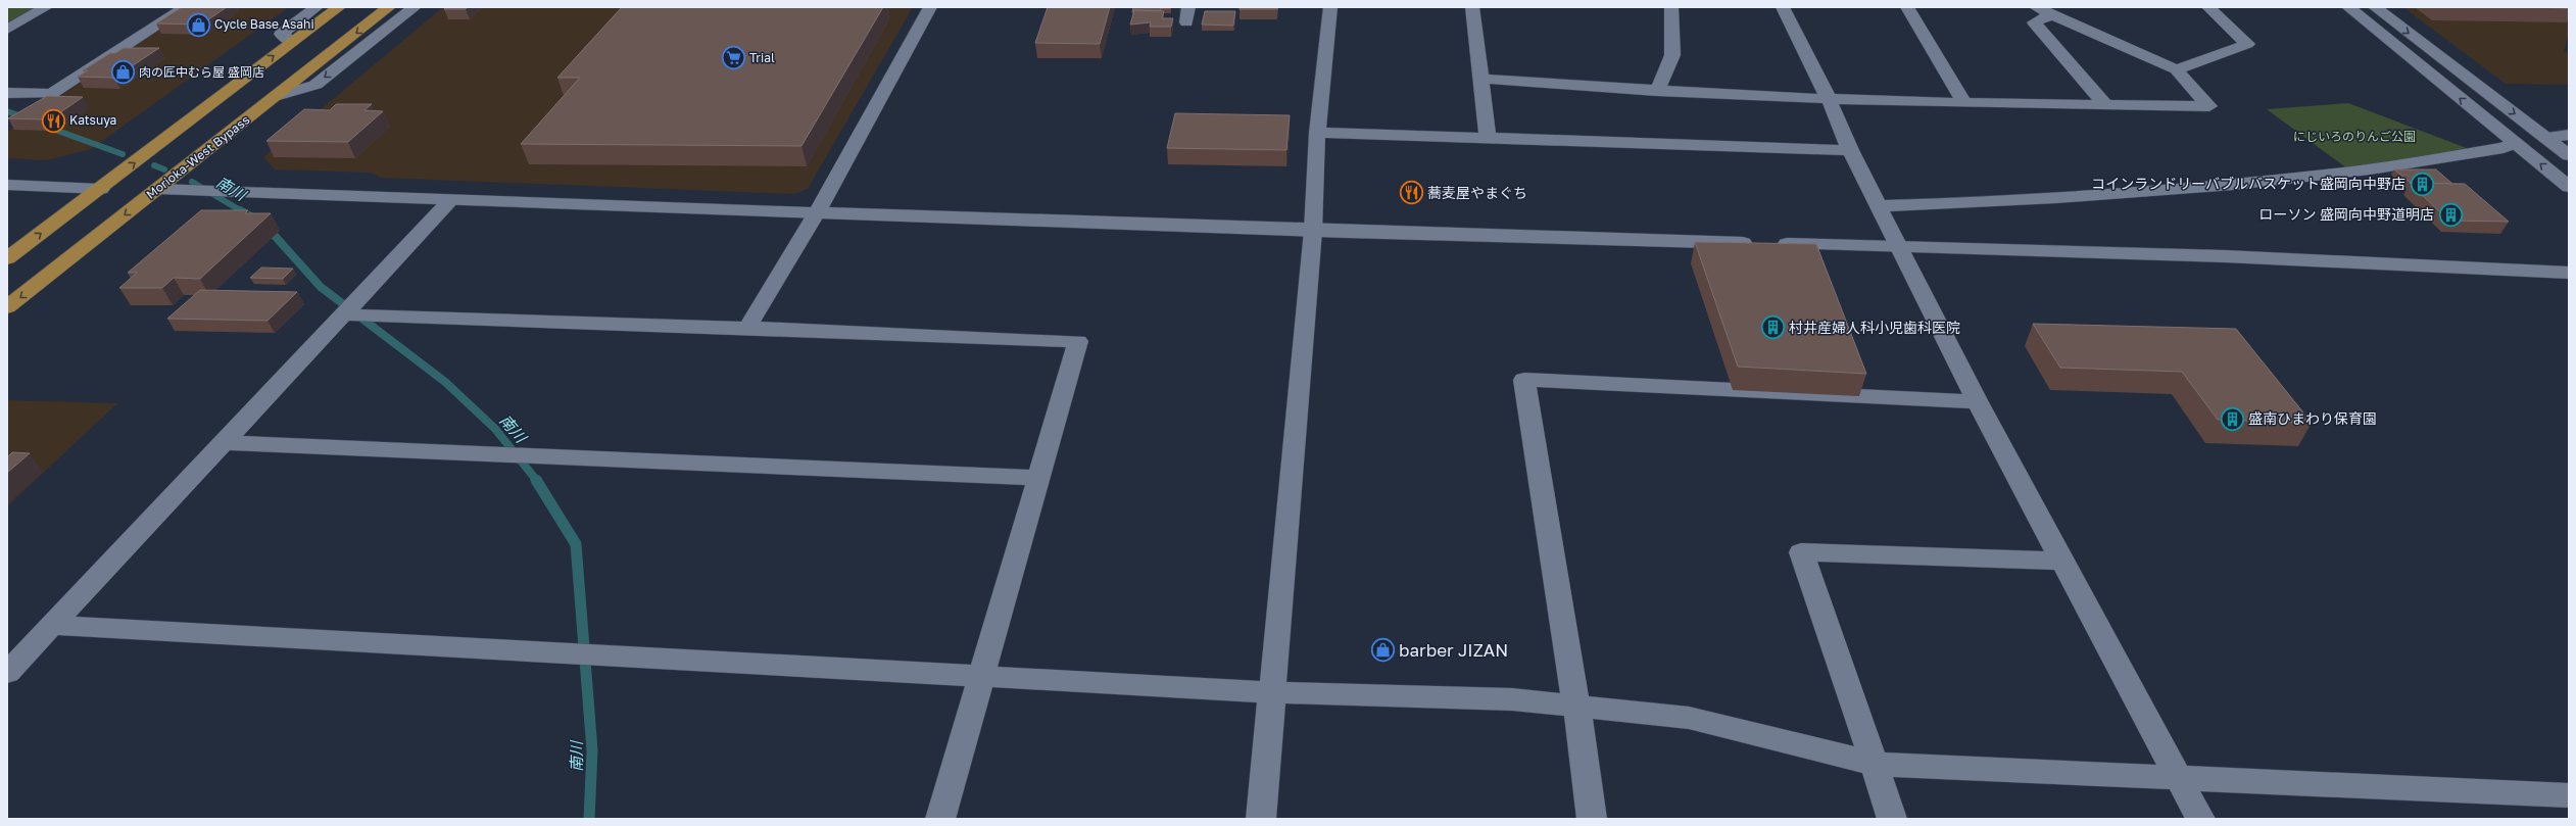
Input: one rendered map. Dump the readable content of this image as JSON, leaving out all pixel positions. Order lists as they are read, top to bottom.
{
  "streets": {
    "highway": ["Morioka-West Bypass"]
  },
  "water": ["南川"],
  "parks": ["にじいろのりんご公園"],
  "places": {
    "shop": ["Cycle Base Asahi", "肉の匠中むら屋 盛岡店", "barber JIZAN"],
    "supermarket": ["Trial"],
    "restaurant": ["Katsuya", "蕎麦屋やまぐち"],
    "building": [
      "コインランドリーバブルバスケット盛岡向中野店",
      "ローソン 盛岡向中野道明店",
      "村井産婦人科小児歯科医院",
      "盛南ひまわり保育園"
    ]
  }
}
